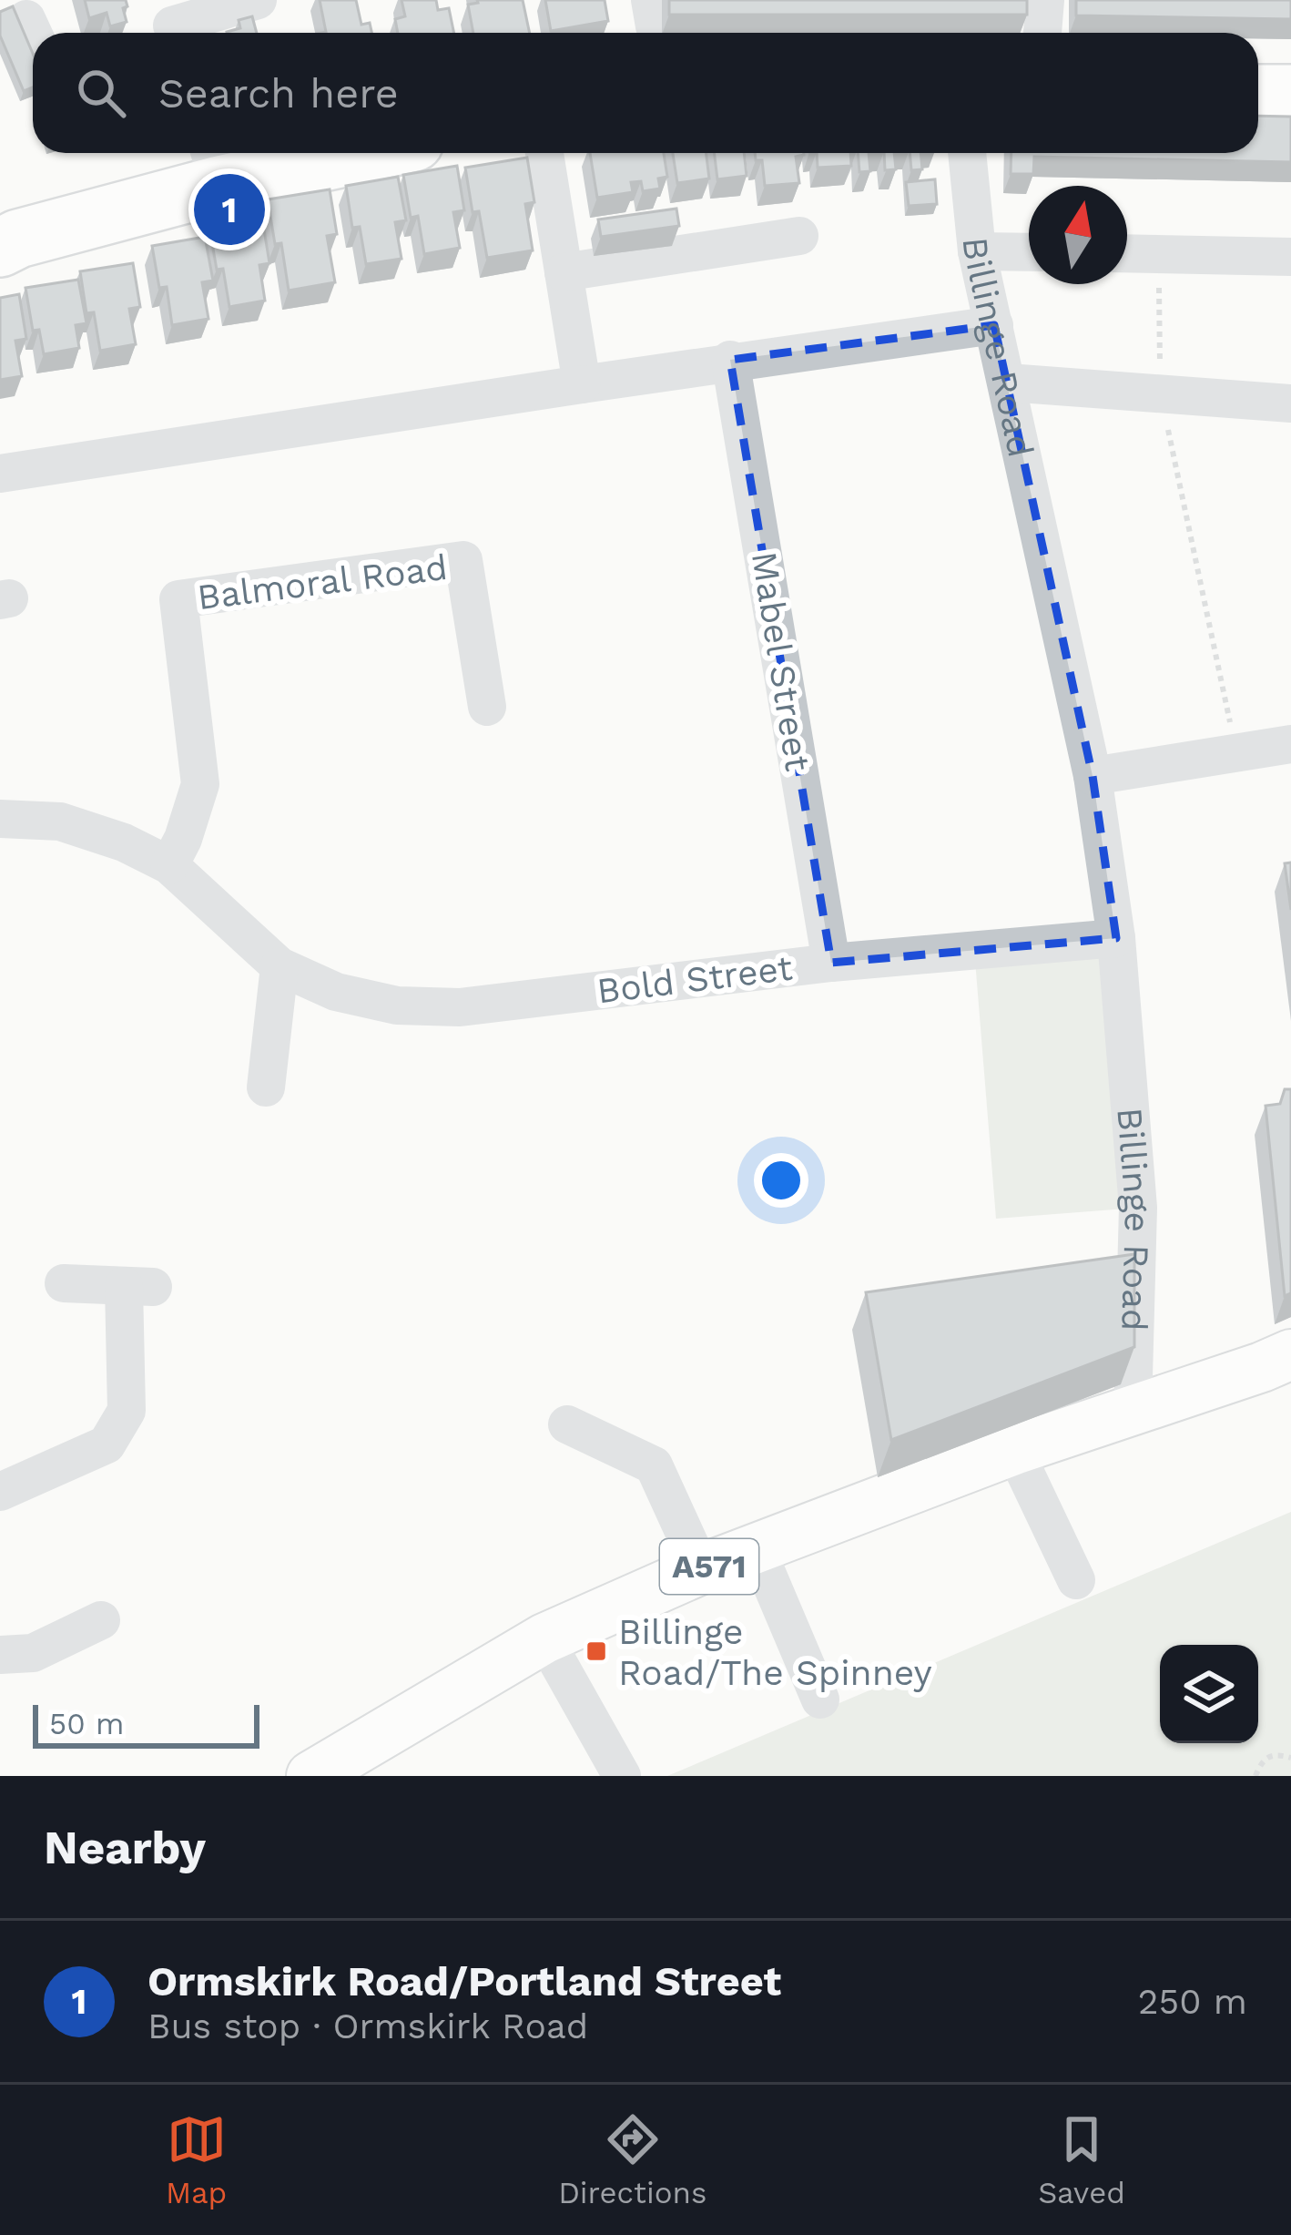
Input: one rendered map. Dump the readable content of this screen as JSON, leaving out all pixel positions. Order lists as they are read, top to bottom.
{
  "streets": {
    "main road": ["A571"],
    "street": [
      "Billinge Road",
      "Balmoral Road",
      "Mabel Street",
      "Bold Street"
    ]
  },
  "crossings": [
    ["Billinge Road", "Bold Street"],
    ["Billinge Road", "A571"],
    ["Balmoral Road", "Bold Street"],
    ["Mabel Street", "Bold Street"]
  ],
  "places": {
    "transit": ["Billinge Road/The Spinney"]
  },
  "scale_bar": "50 m",
  "north": "top",
  "page": {
    "search": "Search here",
    "pins": "1",
    "scale": "50 m",
    "heading": "Nearby",
    "list": [
      {
        "mark": "1",
        "name": "Ormskirk Road/Portland Street",
        "note": "Bus stop · Ormskirk Road",
        "value": "250 m"
      }
    ],
    "nav": ["Map", "Directions", "Saved"]
  }
}
